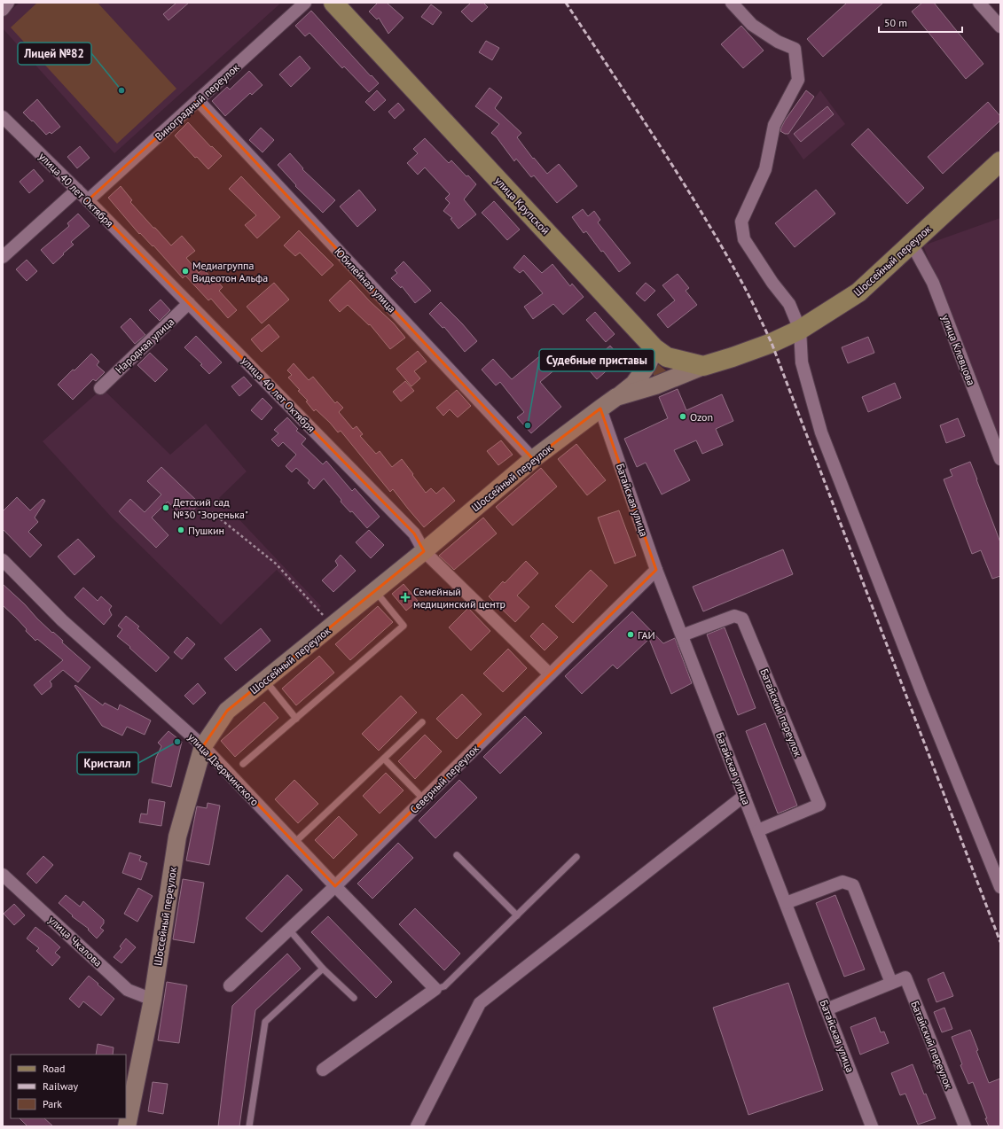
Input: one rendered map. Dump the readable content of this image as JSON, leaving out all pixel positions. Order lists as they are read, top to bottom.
{
  "streets": {
    "main road": ["улица Крупской", "Шоссейный переулок"],
    "street": [
      "Виноградный переулок",
      "улица 40 лет Октября",
      "Юбилейная улица",
      "Народная улица",
      "улица Клевцова",
      "Батайская улица",
      "Батайский переулок",
      "улица Дзержинского",
      "Северный переулок",
      "улица Чкалова"
    ]
  },
  "crossings": [
    ["Виноградный переулок", "улица 40 лет Октября"],
    ["Виноградный переулок", "Юбилейная улица"],
    ["улица 40 лет Октября", "Шоссейный переулок"],
    ["улица 40 лет Октября", "Народная улица"],
    ["улица 40 лет Октября", "Северный переулок"],
    ["улица Крупской", "Шоссейный переулок"],
    ["Шоссейный переулок", "Юбилейная улица"],
    ["Шоссейный переулок", "улица Клевцова"],
    ["Шоссейный переулок", "Батайская улица"],
    ["Шоссейный переулок", "улица Дзержинского"],
    ["Шоссейный переулок", "улица Чкалова"],
    ["Батайская улица", "Батайский переулок"],
    ["Батайская улица", "Северный переулок"],
    ["улица Дзержинского", "Северный переулок"]
  ],
  "places": {
    "other": [
      "Лицей №82",
      "Медиагруппа Видеотон Альфа",
      "Ozon",
      "Судебные приставы",
      "Детский сад №30 \"Зоренька\"",
      "Пушкин",
      "ГАИ",
      "Кристалл"
    ],
    "health": ["Семейный медицинский центр"]
  },
  "legend": ["Road", "Railway", "Park"],
  "scale_bar": "50 m"
}
